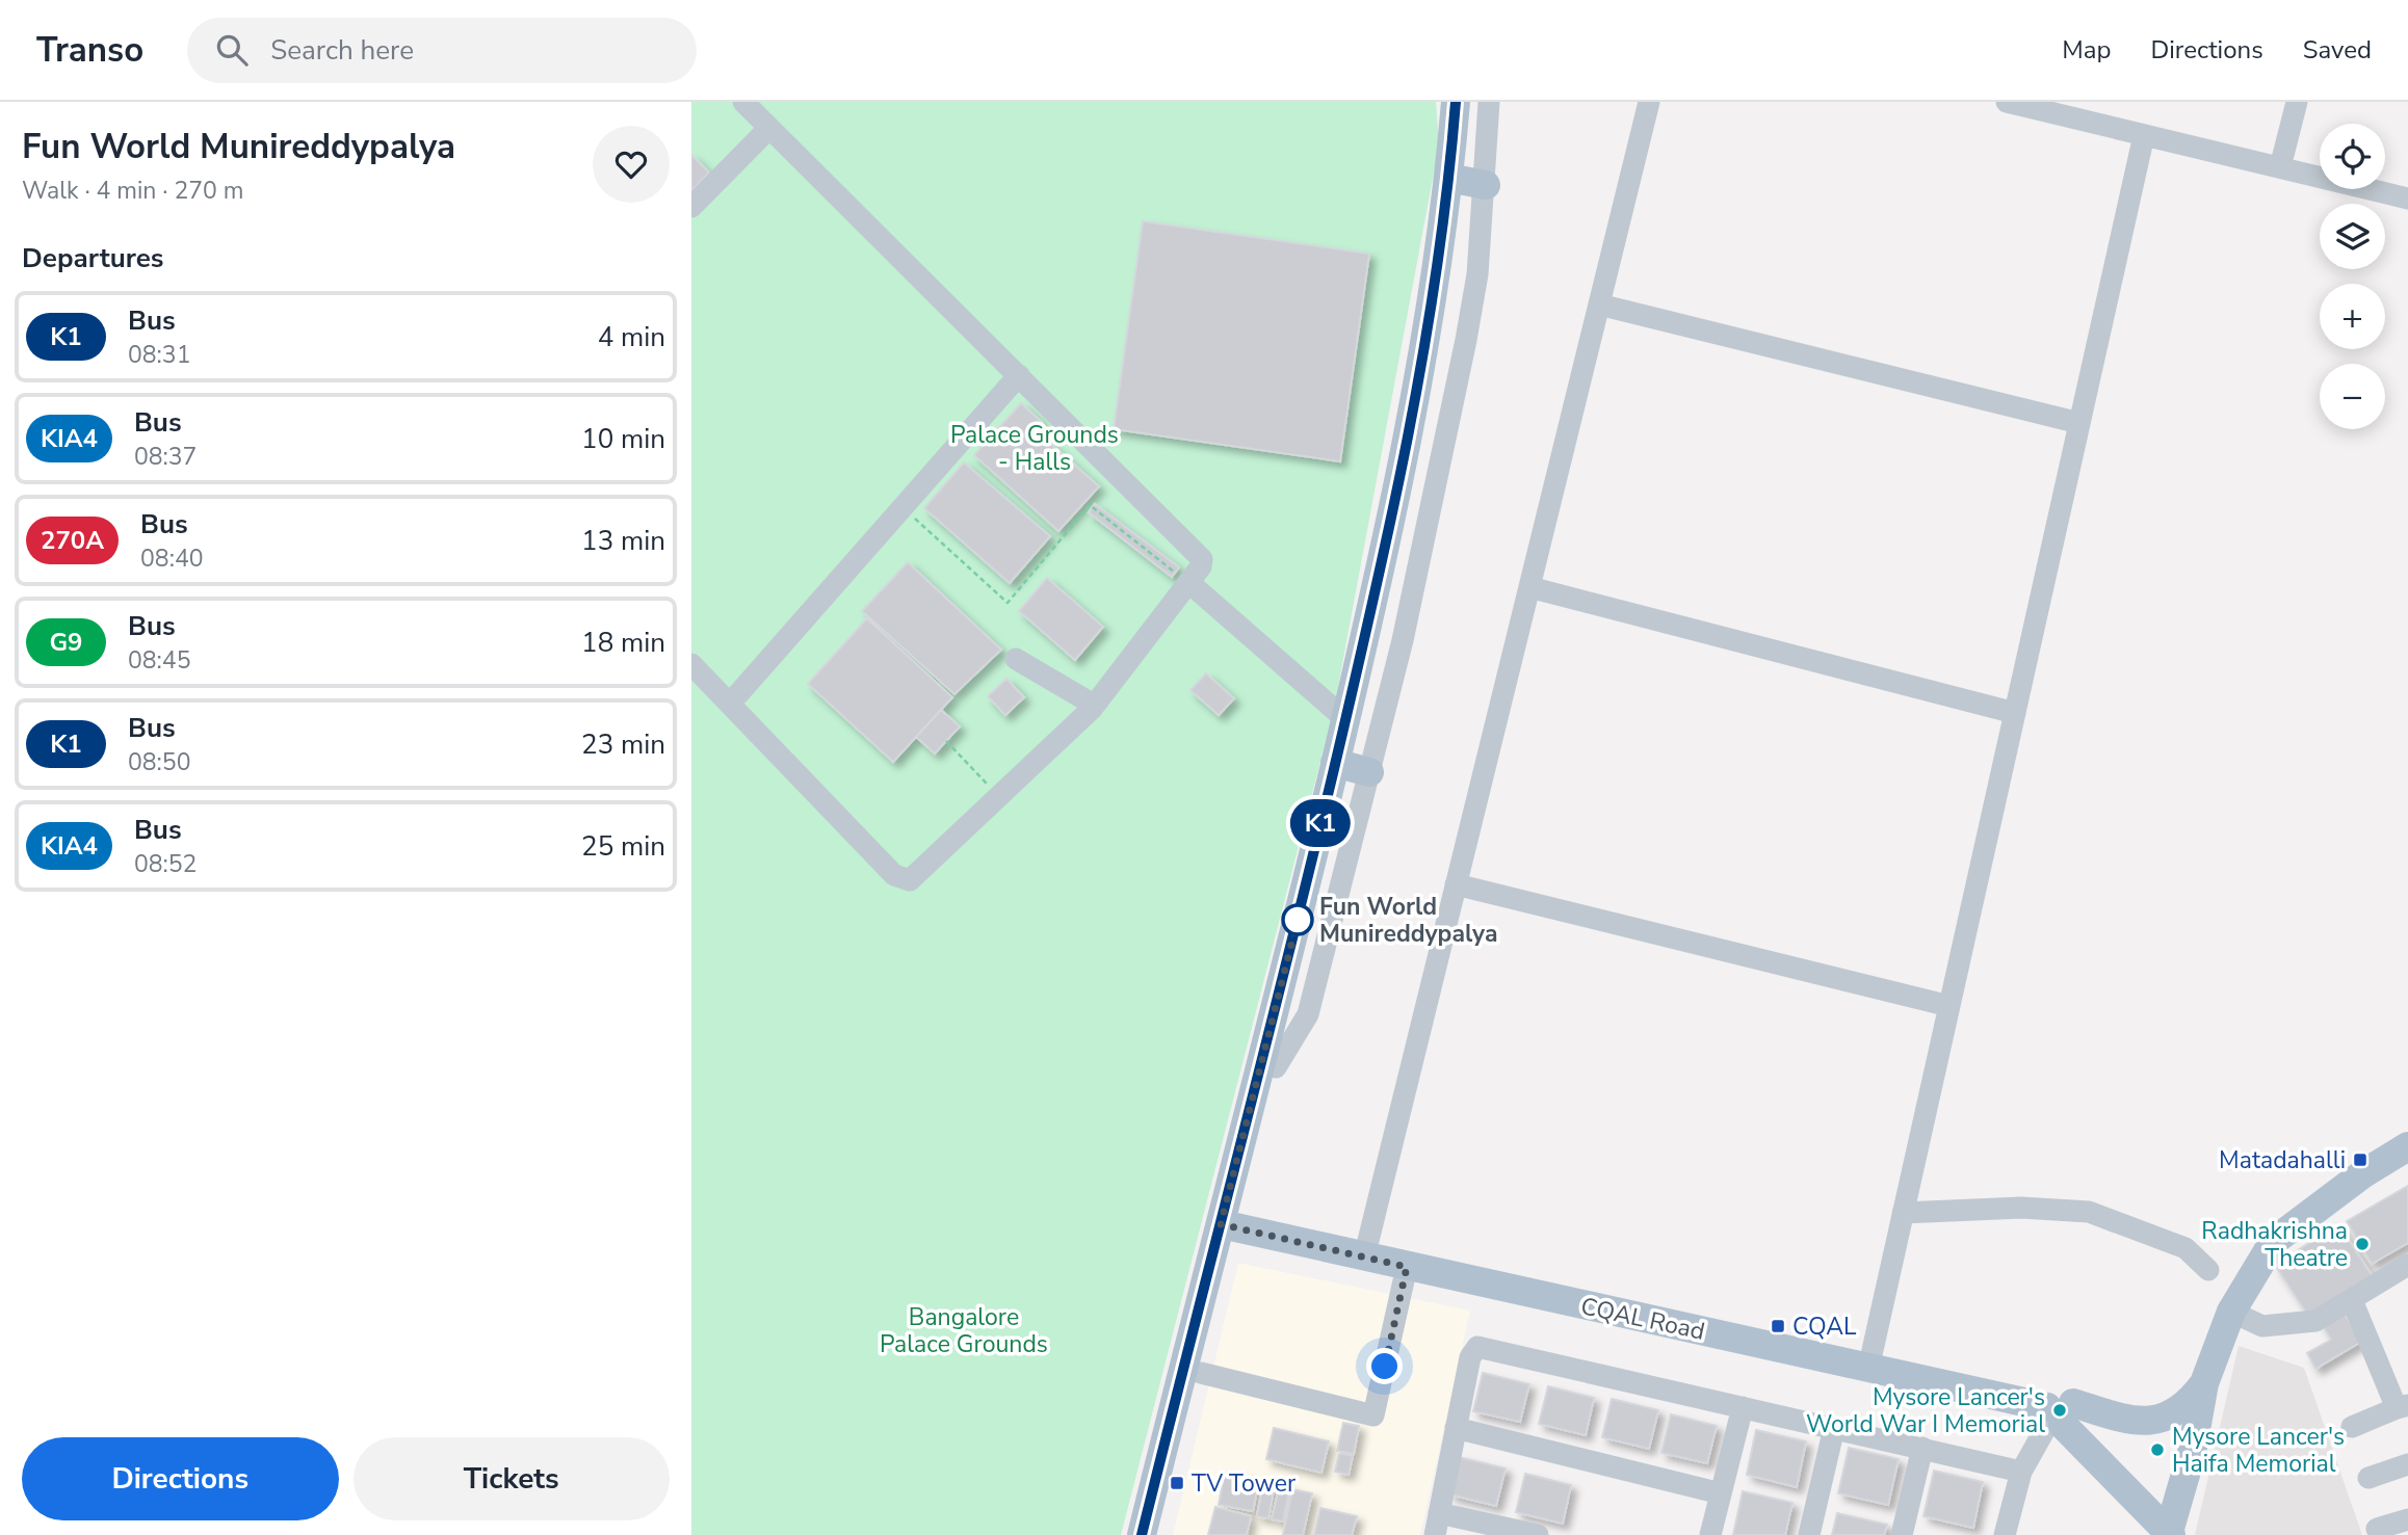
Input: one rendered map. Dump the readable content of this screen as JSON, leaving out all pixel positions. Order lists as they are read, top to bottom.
{
  "streets": {
    "main road": ["CQAL Road"]
  },
  "parks": ["Palace Grounds - Halls", "Bangalore Palace Grounds"],
  "places": {
    "other": [
      "Fun World Munireddypalya",
      "Radhakrishna Theatre",
      "Mysore Lancer's World War I Memorial",
      "Mysore Lancer's Haifa Memorial"
    ],
    "transit": ["Matadahalli", "CQAL", "TV Tower"]
  },
  "lines": ["bus line K1"],
  "page": {
    "header": "Transo",
    "search": "Search here",
    "nav": ["Map", "Directions", "Saved"],
    "heading": [
      ["Fun World Munireddypalya", "Walk · 4 min · 270 m"],
      "Departures"
    ],
    "on_map": "K1",
    "map_buttons": ["+", "−"],
    "list": [
      {
        "mark": "K1",
        "name": "Bus",
        "note": "08:31",
        "value": "4 min"
      },
      {
        "mark": "KIA4",
        "name": "Bus",
        "note": "08:37",
        "value": "10 min"
      },
      {
        "mark": "270A",
        "name": "Bus",
        "note": "08:40",
        "value": "13 min"
      },
      {
        "mark": "G9",
        "name": "Bus",
        "note": "08:45",
        "value": "18 min"
      },
      {
        "mark": "K1",
        "name": "Bus",
        "note": "08:50",
        "value": "23 min"
      },
      {
        "mark": "KIA4",
        "name": "Bus",
        "note": "08:52",
        "value": "25 min"
      }
    ],
    "buttons": ["Directions", "Tickets"]
  }
}
